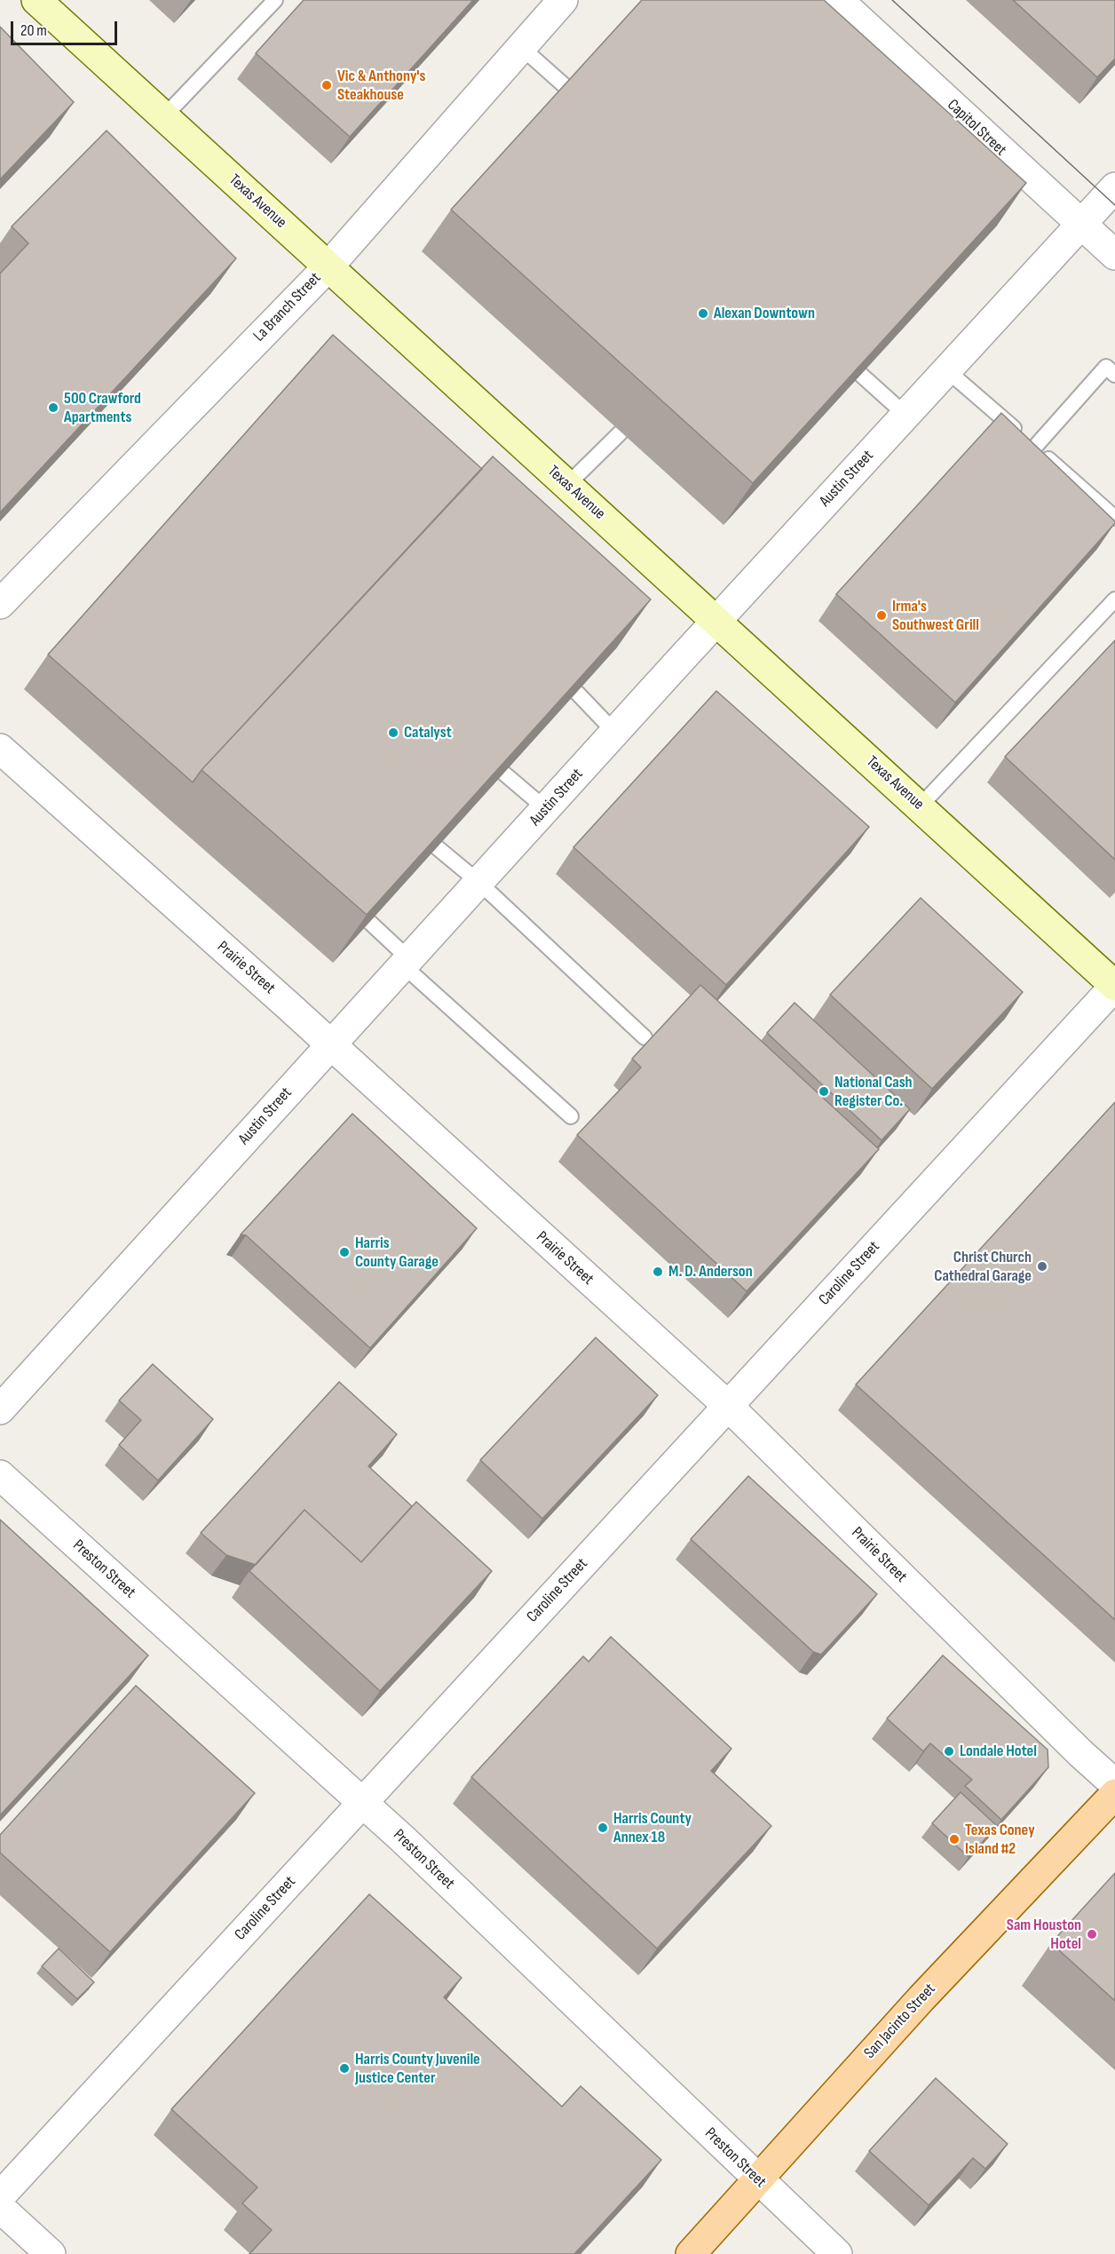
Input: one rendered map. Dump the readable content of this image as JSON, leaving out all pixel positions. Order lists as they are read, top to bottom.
{
  "streets": {
    "main road": ["Texas Avenue", "San Jacinto Street"],
    "street": [
      "Capitol Street",
      "La Branch Street",
      "Austin Street",
      "Prairie Street",
      "Caroline Street",
      "Preston Street"
    ]
  },
  "crossings": [
    ["Capitol Street", "Austin Street"],
    ["Texas Avenue", "La Branch Street"],
    ["Texas Avenue", "Austin Street"],
    ["Texas Avenue", "Caroline Street"],
    ["Austin Street", "Prairie Street"],
    ["Prairie Street", "Caroline Street"],
    ["Caroline Street", "Preston Street"],
    ["Preston Street", "San Jacinto Street"]
  ],
  "places": [
    "Vic & Anthony's Steakhouse",
    "Alexan Downtown",
    "500 Crawford Apartments",
    "Irma's Southwest Grill",
    "Catalyst",
    "National Cash Register Co.",
    "Harris County Garage",
    "Christ Church Cathedral Garage",
    "M. D. Anderson",
    "Londale Hotel",
    "Harris County Annex 18",
    "Texas Coney Island #2",
    "Sam Houston Hotel",
    "Harris County Juvenile Justice Center"
  ],
  "scale_bar": "20 m"
}
